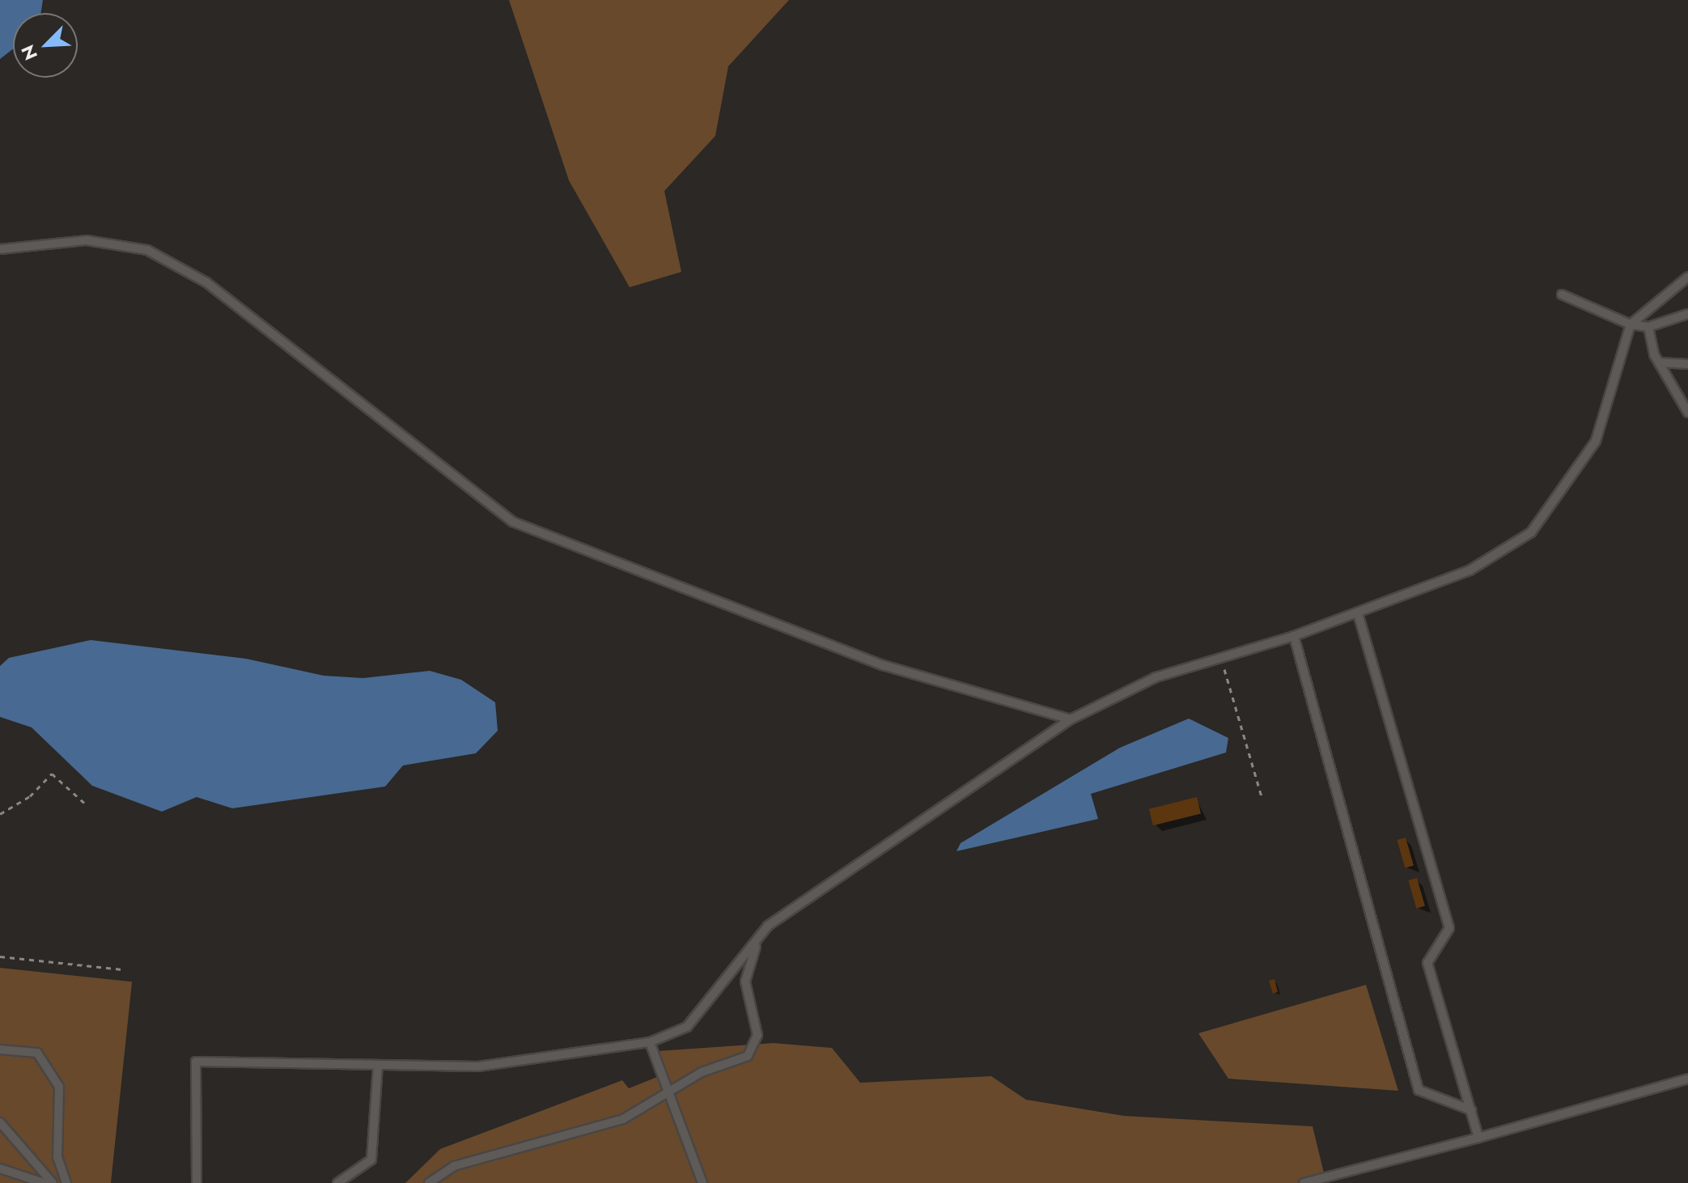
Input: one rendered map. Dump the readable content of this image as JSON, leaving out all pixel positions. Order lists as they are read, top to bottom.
{
  "north": "bottom left"
}
